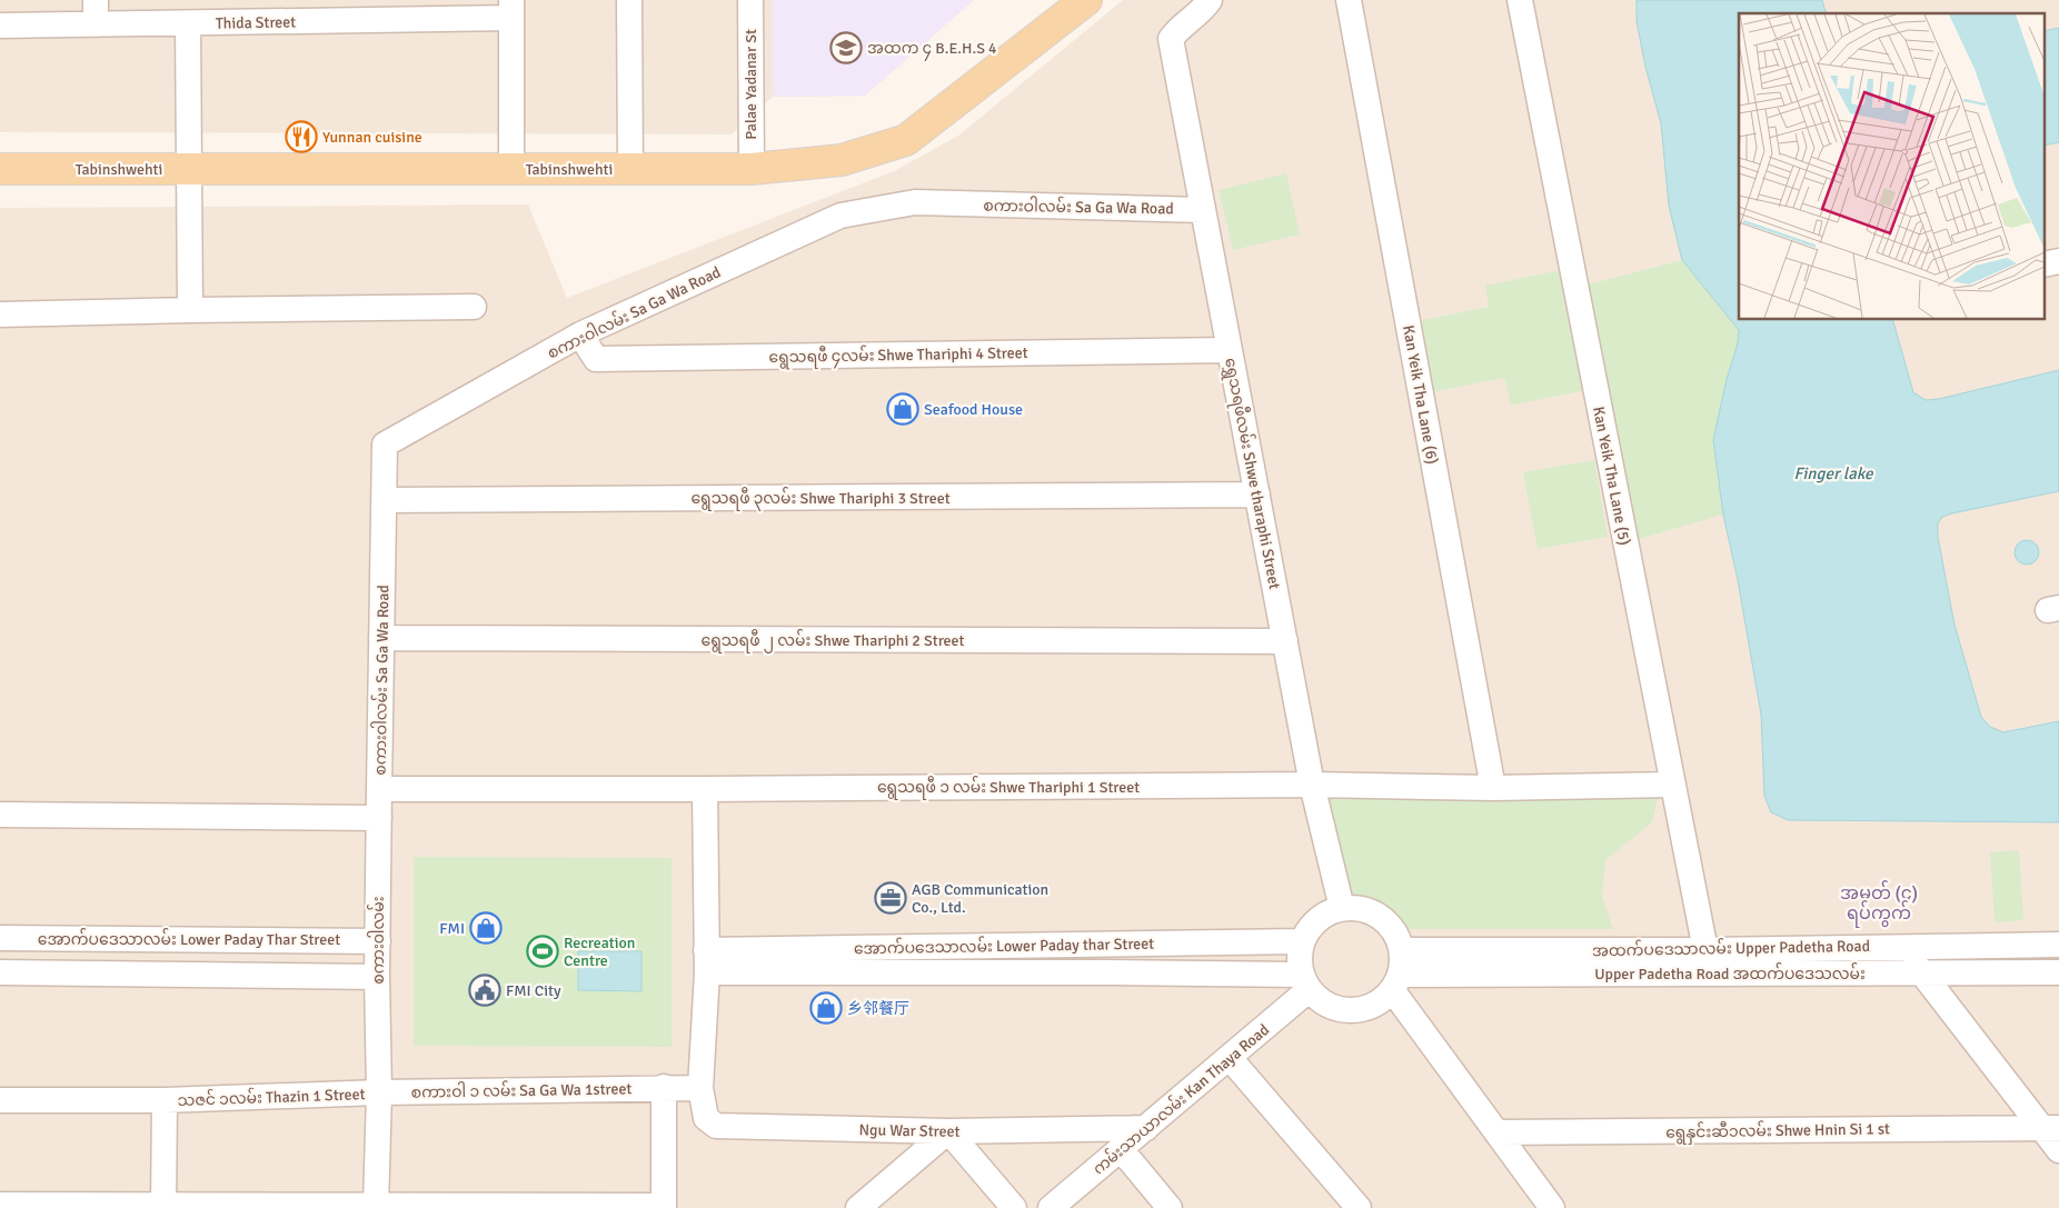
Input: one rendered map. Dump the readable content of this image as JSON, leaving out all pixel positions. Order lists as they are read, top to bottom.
{
  "streets": {
    "main road": ["Tabinshwehti"],
    "street": [
      "Thida Street",
      "Palae Yadanar St",
      "စကားဝါလမ်း Sa Ga Wa Road",
      "ရွေသရဖီ ၄လမ်း Shwe Thariphi 4 Street",
      "Kan Yeik Tha Lane (6)",
      "ရွှေသရဖီလမ်း Shwe tharaphi Street",
      "Kan Yeik Tha Lane (5)",
      "ရွေသရဖီ ၃လမ်း Shwe Thariphi 3 Street",
      "ရွေသရဖီ ၂ လမ်း Shwe Thariphi 2 Street",
      "ရွေသရဖီ ၁ လမ်း Shwe Thariphi 1 Street",
      "အောက်ပဒေသာလမ်း Lower Paday Thar Street",
      "စကား၀ါလမ်း",
      "အောက်ပဒေသာလမ်း Lower Paday thar Street",
      "အထက်ပဒေသာလမ်း Upper Padetha Road",
      "Upper Padetha Road အထက်ပဒေသလမ်း",
      "စကားဝါ ၁ လမ်း Sa Ga Wa 1street",
      "သဇင် ၁လမ်း Thazin 1 Street",
      "ကမ်းသာယာလမ်း Kan Thaya Road",
      "Ngu War Street",
      "ရွေနှင်းဆီ၁လမ်း Shwe Hnin Si 1 st"
    ]
  },
  "crossings": [
    ["Palae Yadanar St", "Tabinshwehti"],
    ["စကားဝါလမ်း Sa Ga Wa Road", "ရွေသရဖီ ၄လမ်း Shwe Thariphi 4 Street"],
    ["စကားဝါလမ်း Sa Ga Wa Road", "ရွှေသရဖီလမ်း Shwe tharaphi Street"],
    ["စကားဝါလမ်း Sa Ga Wa Road", "ရွေသရဖီ ၃လမ်း Shwe Thariphi 3 Street"],
    ["စကားဝါလမ်း Sa Ga Wa Road", "ရွေသရဖီ ၂ လမ်း Shwe Thariphi 2 Street"],
    ["စကားဝါလမ်း Sa Ga Wa Road", "ရွေသရဖီ ၁ လမ်း Shwe Thariphi 1 Street"],
    ["စကားဝါလမ်း Sa Ga Wa Road", "စကား၀ါလမ်း"],
    ["ရွေသရဖီ ၄လမ်း Shwe Thariphi 4 Street", "ရွှေသရဖီလမ်း Shwe tharaphi Street"],
    ["Kan Yeik Tha Lane (6)", "ရွေသရဖီ ၁ လမ်း Shwe Thariphi 1 Street"],
    ["ရွှေသရဖီလမ်း Shwe tharaphi Street", "ရွေသရဖီ ၃လမ်း Shwe Thariphi 3 Street"],
    ["ရွှေသရဖီလမ်း Shwe tharaphi Street", "ရွေသရဖီ ၂ လမ်း Shwe Thariphi 2 Street"],
    ["ရွှေသရဖီလမ်း Shwe tharaphi Street", "ရွေသရဖီ ၁ လမ်း Shwe Thariphi 1 Street"],
    ["ရွှေသရဖီလမ်း Shwe tharaphi Street", "အောက်ပဒေသာလမ်း Lower Paday thar Street"],
    ["ရွှေသရဖီလမ်း Shwe tharaphi Street", "အထက်ပဒေသာလမ်း Upper Padetha Road"],
    ["ရွှေသရဖီလမ်း Shwe tharaphi Street", "Upper Padetha Road အထက်ပဒေသလမ်း"],
    ["ရွှေသရဖီလမ်း Shwe tharaphi Street", "ကမ်းသာယာလမ်း Kan Thaya Road"],
    ["Kan Yeik Tha Lane (5)", "ရွေသရဖီ ၁ လမ်း Shwe Thariphi 1 Street"],
    ["Kan Yeik Tha Lane (5)", "အထက်ပဒေသာလမ်း Upper Padetha Road"],
    ["ရွေသရဖီ ၁ လမ်း Shwe Thariphi 1 Street", "စကား၀ါလမ်း"],
    ["ရွေသရဖီ ၁ လမ်း Shwe Thariphi 1 Street", "Ngu War Street"],
    ["အောက်ပဒေသာလမ်း Lower Paday Thar Street", "စကား၀ါလမ်း"],
    ["စကား၀ါလမ်း", "စကားဝါ ၁ လမ်း Sa Ga Wa 1street"],
    ["စကား၀ါလမ်း", "သဇင် ၁လမ်း Thazin 1 Street"],
    ["အောက်ပဒေသာလမ်း Lower Paday thar Street", "အထက်ပဒေသာလမ်း Upper Padetha Road"],
    ["အောက်ပဒေသာလမ်း Lower Paday thar Street", "Upper Padetha Road အထက်ပဒေသလမ်း"],
    ["အောက်ပဒေသာလမ်း Lower Paday thar Street", "ကမ်းသာယာလမ်း Kan Thaya Road"],
    ["အောက်ပဒေသာလမ်း Lower Paday thar Street", "Ngu War Street"],
    ["အထက်ပဒေသာလမ်း Upper Padetha Road", "Upper Padetha Road အထက်ပဒေသလမ်း"],
    ["အထက်ပဒေသာလမ်း Upper Padetha Road", "ကမ်းသာယာလမ်း Kan Thaya Road"],
    ["Upper Padetha Road အထက်ပဒေသလမ်း", "ကမ်းသာယာလမ်း Kan Thaya Road"],
    ["စကားဝါ ၁ လမ်း Sa Ga Wa 1street", "သဇင် ၁လမ်း Thazin 1 Street"],
    ["စကားဝါ ၁ လမ်း Sa Ga Wa 1street", "Ngu War Street"],
    ["ကမ်းသာယာလမ်း Kan Thaya Road", "Ngu War Street"]
  ],
  "districts": ["အမှတ် (၄) ရပ်ကွက်"],
  "water": ["Finger lake"],
  "places": {
    "school or university": ["အထက ၄ B.E.H.S 4"],
    "restaurant": ["Yunnan cuisine"],
    "shop": ["Seafood House", "FMI", "乡邻餐厅"],
    "office": ["AGB Communication Co., Ltd."],
    "sports": ["Recreation Centre"],
    "public building": ["FMI City"]
  }
}
